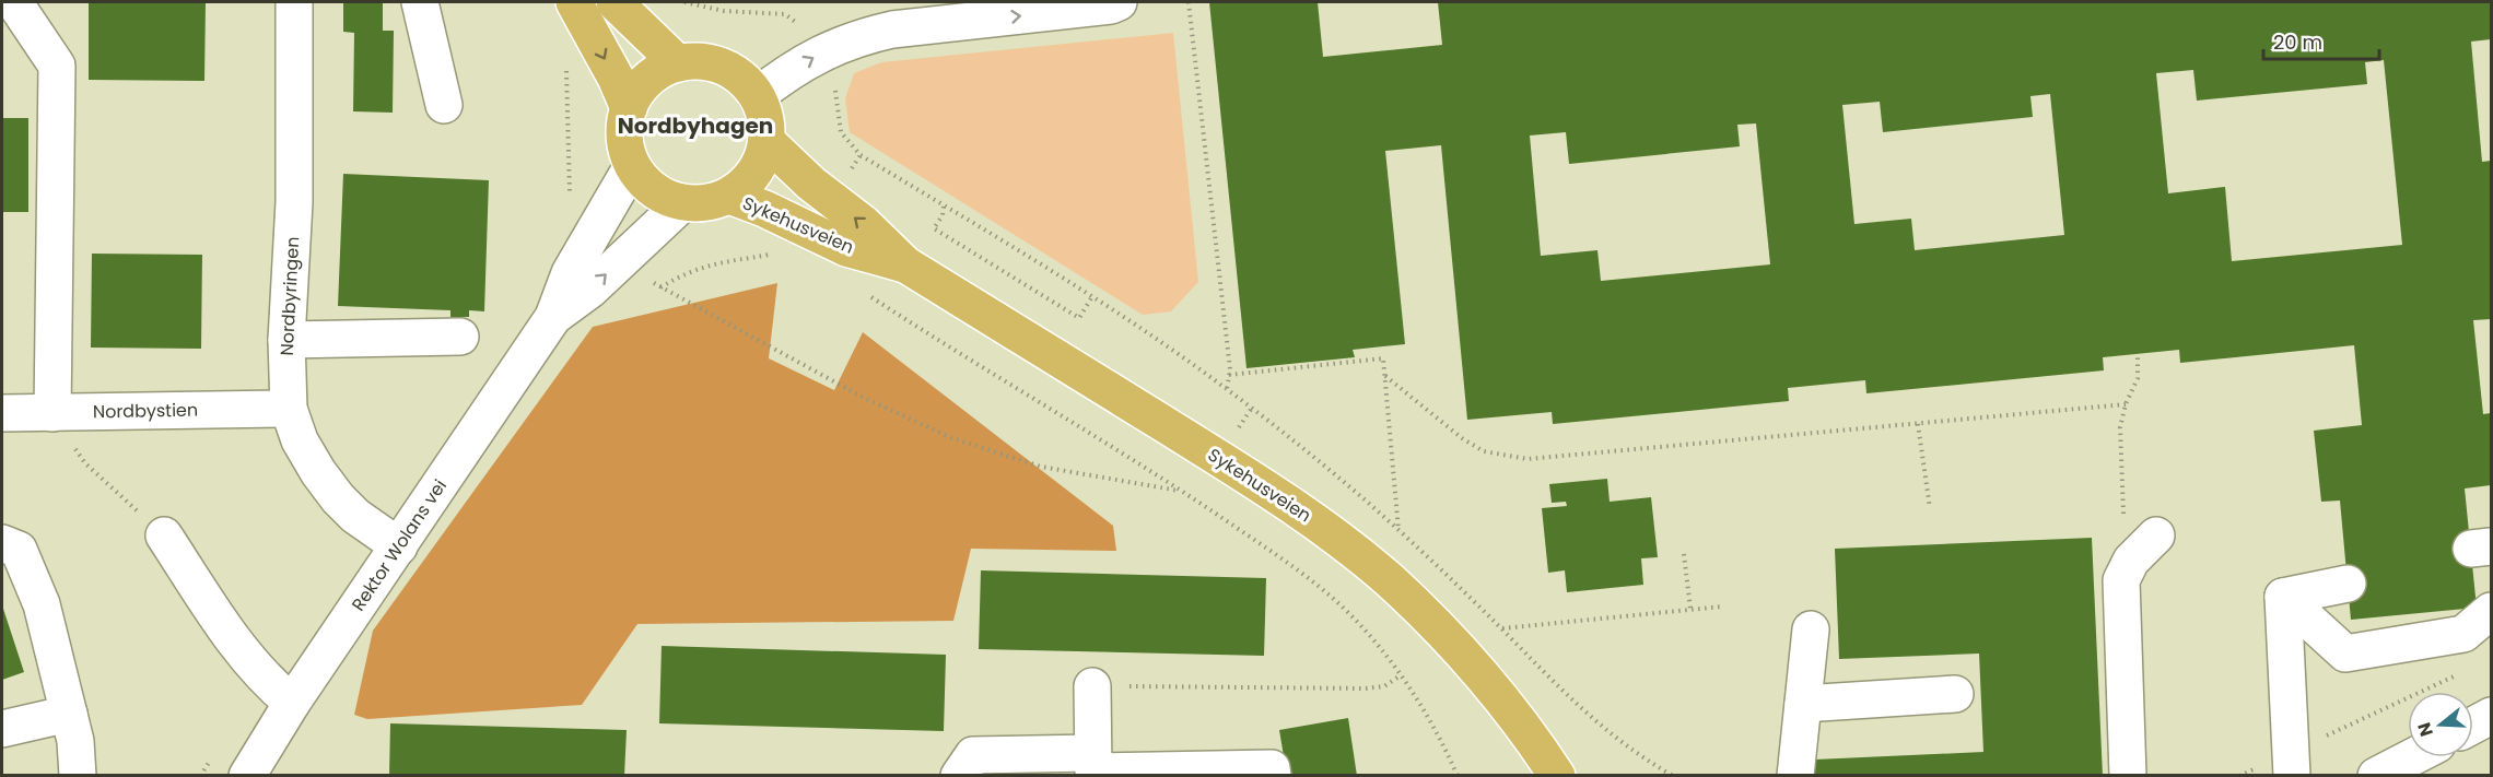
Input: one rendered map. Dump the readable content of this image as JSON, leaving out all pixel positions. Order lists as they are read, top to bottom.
{
  "streets": {
    "main road": ["Sykehusveien"],
    "street": ["Nordbyringen", "Nordbystien", "Rektor Wolans vei"]
  },
  "crossings": [
    ["Sykehusveien", "Rektor Wolans vei"],
    ["Nordbyringen", "Nordbystien"],
    ["Nordbyringen", "Rektor Wolans vei"]
  ],
  "districts": ["Nordbyhagen"],
  "scale_bar": "20 m",
  "north": "left"
}
